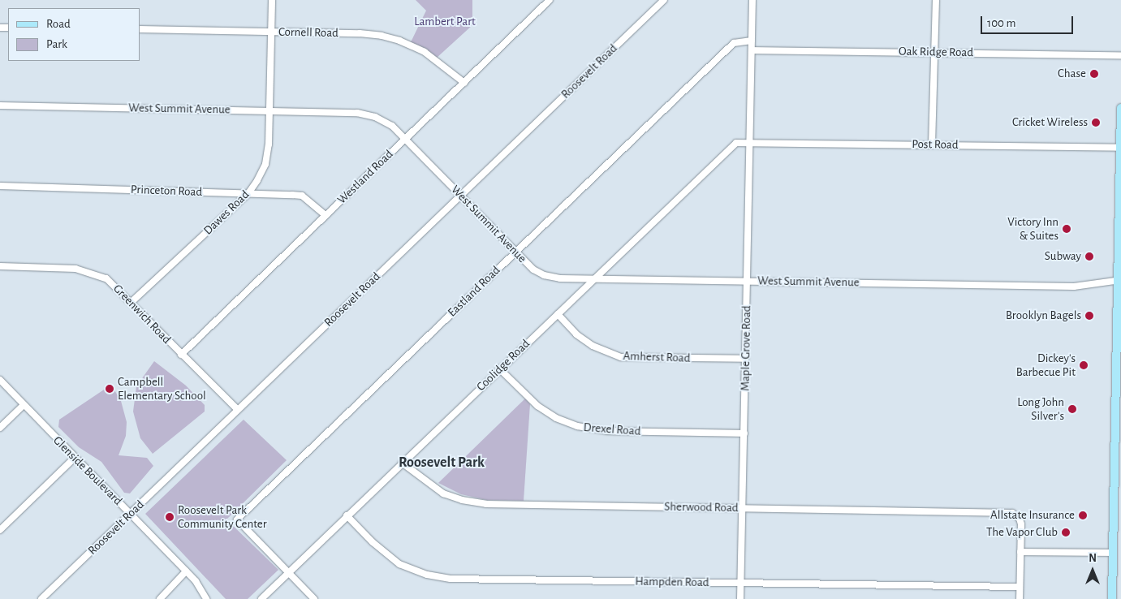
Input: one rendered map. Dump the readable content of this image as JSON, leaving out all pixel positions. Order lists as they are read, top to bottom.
{
  "streets": {
    "street": [
      "Cornell Road",
      "Oak Ridge Road",
      "Roosevelt Road",
      "West Summit Avenue",
      "Post Road",
      "Westland Road",
      "Princeton Road",
      "Dawes Road",
      "Eastland Road",
      "Greenwich Road",
      "Maple Grove Road",
      "Amherst Road",
      "Coolidge Road",
      "Drexel Road",
      "Glenside Boulevard",
      "Sherwood Road",
      "Hampden Road"
    ]
  },
  "crossings": [
    ["Cornell Road", "Westland Road"],
    ["Cornell Road", "Dawes Road"],
    ["Oak Ridge Road", "Maple Grove Road"],
    ["Roosevelt Road", "West Summit Avenue"],
    ["Roosevelt Road", "Greenwich Road"],
    ["Roosevelt Road", "Glenside Boulevard"],
    ["West Summit Avenue", "Westland Road"],
    ["West Summit Avenue", "Dawes Road"],
    ["West Summit Avenue", "Eastland Road"],
    ["West Summit Avenue", "Maple Grove Road"],
    ["West Summit Avenue", "Coolidge Road"],
    ["Post Road", "Maple Grove Road"],
    ["Post Road", "Coolidge Road"],
    ["Westland Road", "Princeton Road"],
    ["Westland Road", "Greenwich Road"],
    ["Princeton Road", "Dawes Road"],
    ["Dawes Road", "Greenwich Road"],
    ["Eastland Road", "Maple Grove Road"],
    ["Eastland Road", "Coolidge Road"],
    ["Maple Grove Road", "Amherst Road"],
    ["Maple Grove Road", "Coolidge Road"],
    ["Maple Grove Road", "Drexel Road"],
    ["Maple Grove Road", "Sherwood Road"],
    ["Maple Grove Road", "Hampden Road"],
    ["Amherst Road", "Coolidge Road"],
    ["Coolidge Road", "Drexel Road"],
    ["Coolidge Road", "Sherwood Road"],
    ["Coolidge Road", "Hampden Road"]
  ],
  "districts": ["Roosevelt Park"],
  "parks": ["Lambert Part"],
  "places": [
    "Chase",
    "Cricket Wireless",
    "Victory Inn & Suites",
    "Subway",
    "Brooklyn Bagels",
    "Dickey's Barbecue Pit",
    "Campbell Elementary School",
    "Long John Silver's",
    "Allstate Insurance",
    "Roosevelt Park Community Center",
    "The Vapor Club"
  ],
  "legend": ["Road", "Park"],
  "scale_bar": "100 m",
  "north": "top"
}
